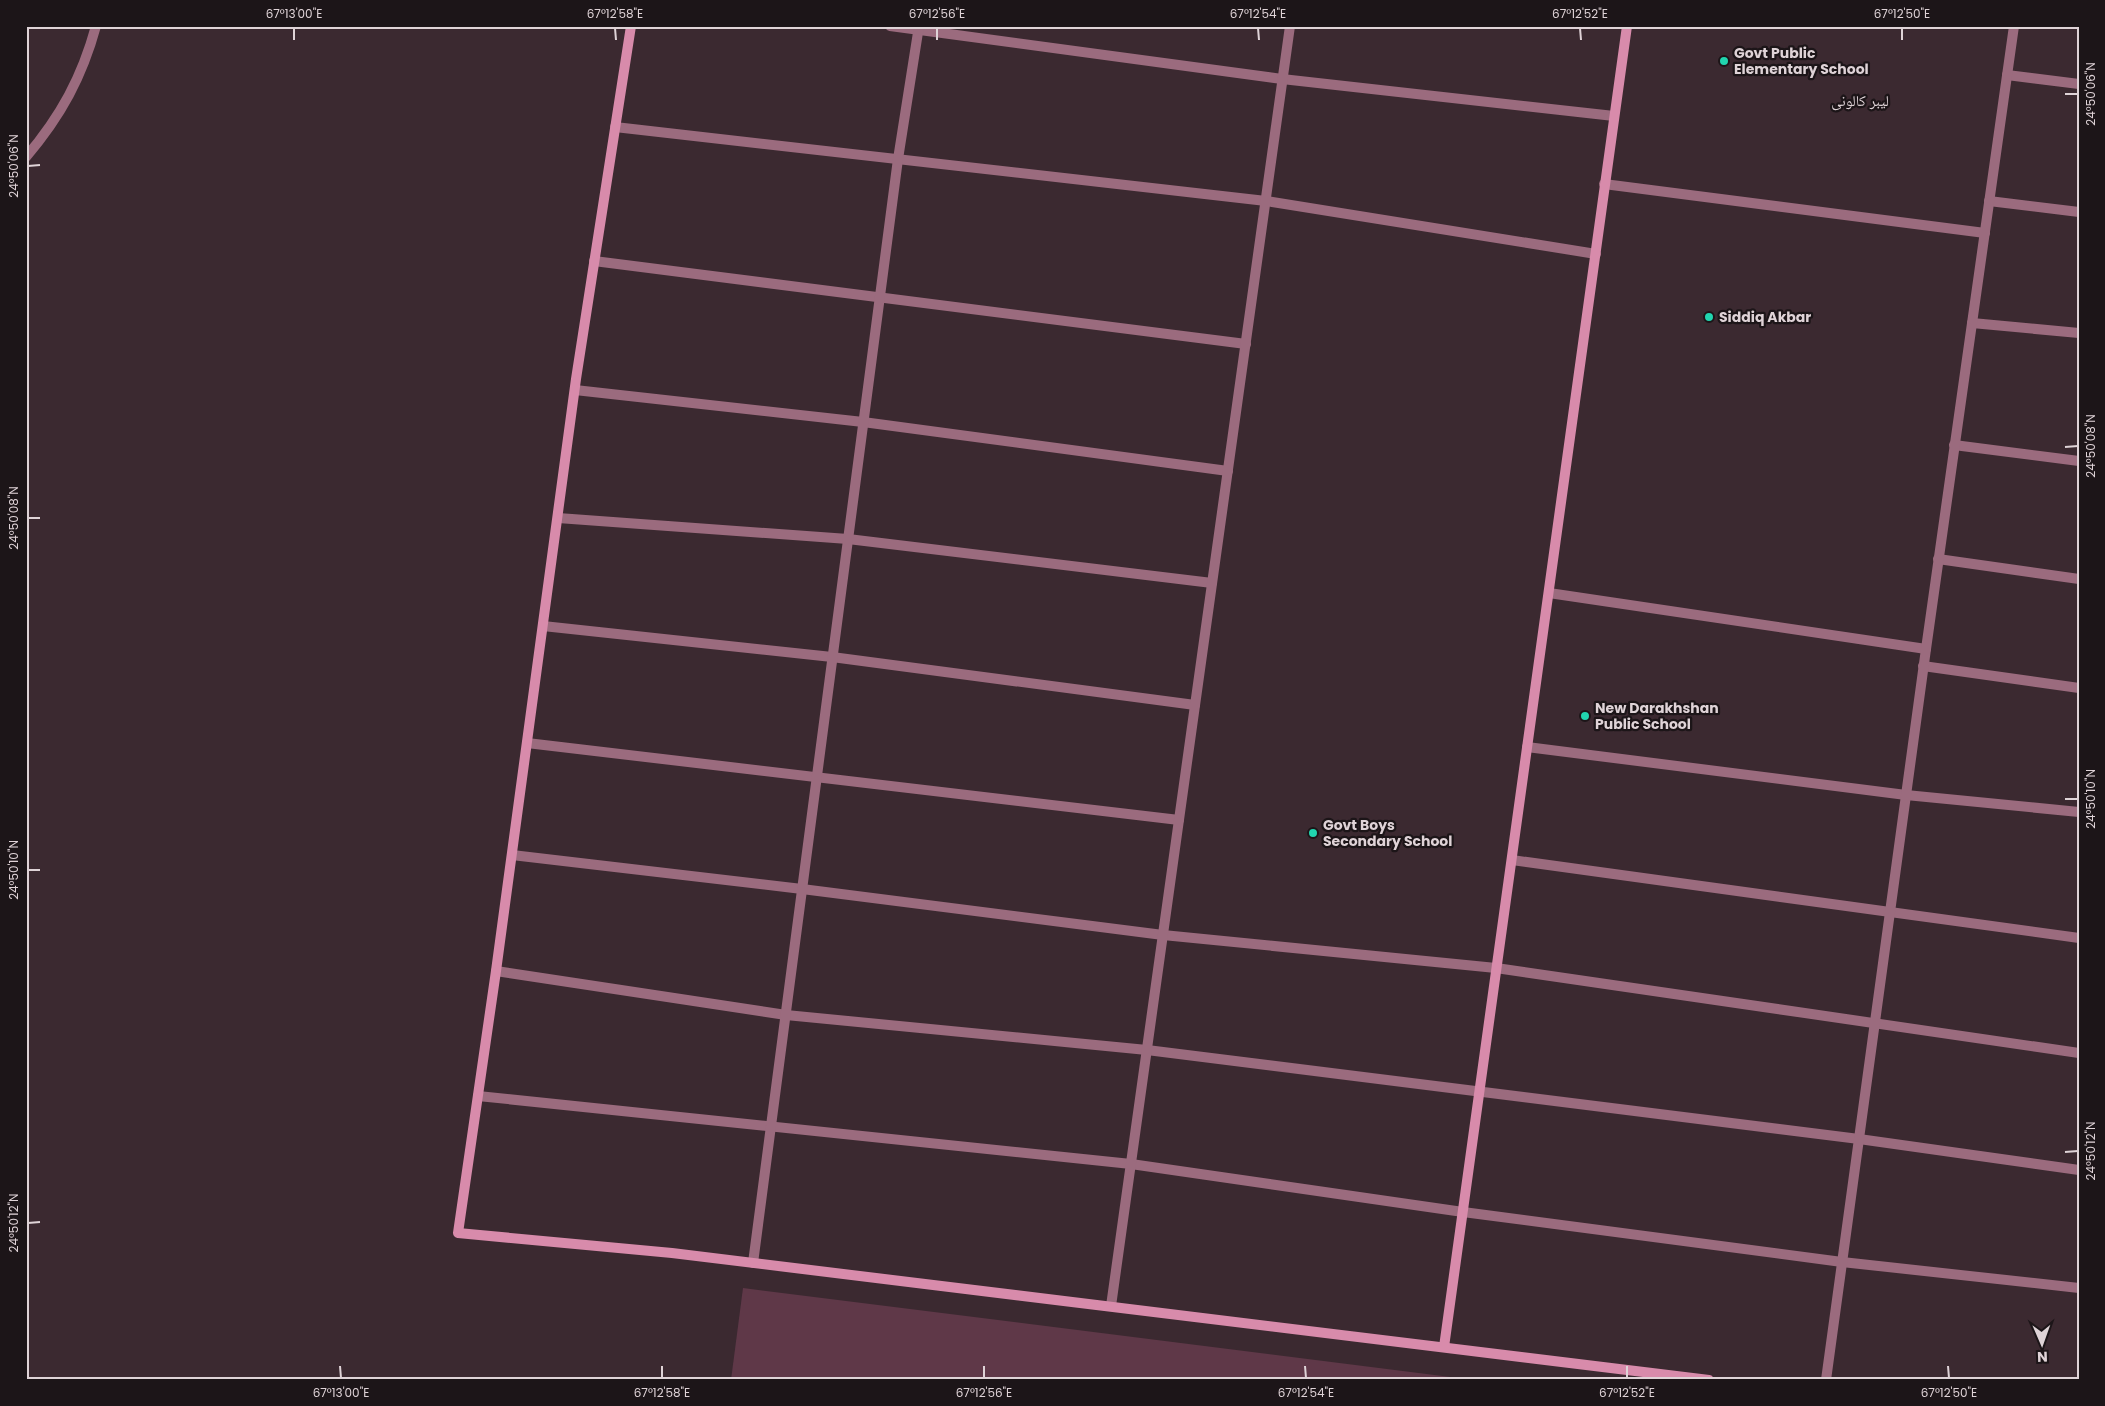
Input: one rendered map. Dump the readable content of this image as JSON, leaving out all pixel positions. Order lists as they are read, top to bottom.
{
  "districts": ["لیبر کالونی"],
  "places": [
    "Govt Public Elementary School",
    "Siddiq Akbar",
    "New Darakhshan Public School",
    "Govt Boys Secondary School"
  ],
  "north": "bottom",
  "coordinates": [
    "67°13'00\"E",
    "67°12'58\"E",
    "67°12'56\"E",
    "67°12'54\"E",
    "67°12'52\"E",
    "67°12'50\"E",
    "24°50'06\"N",
    "24°50'08\"N",
    "24°50'10\"N",
    "24°50'12\"N"
  ]
}
